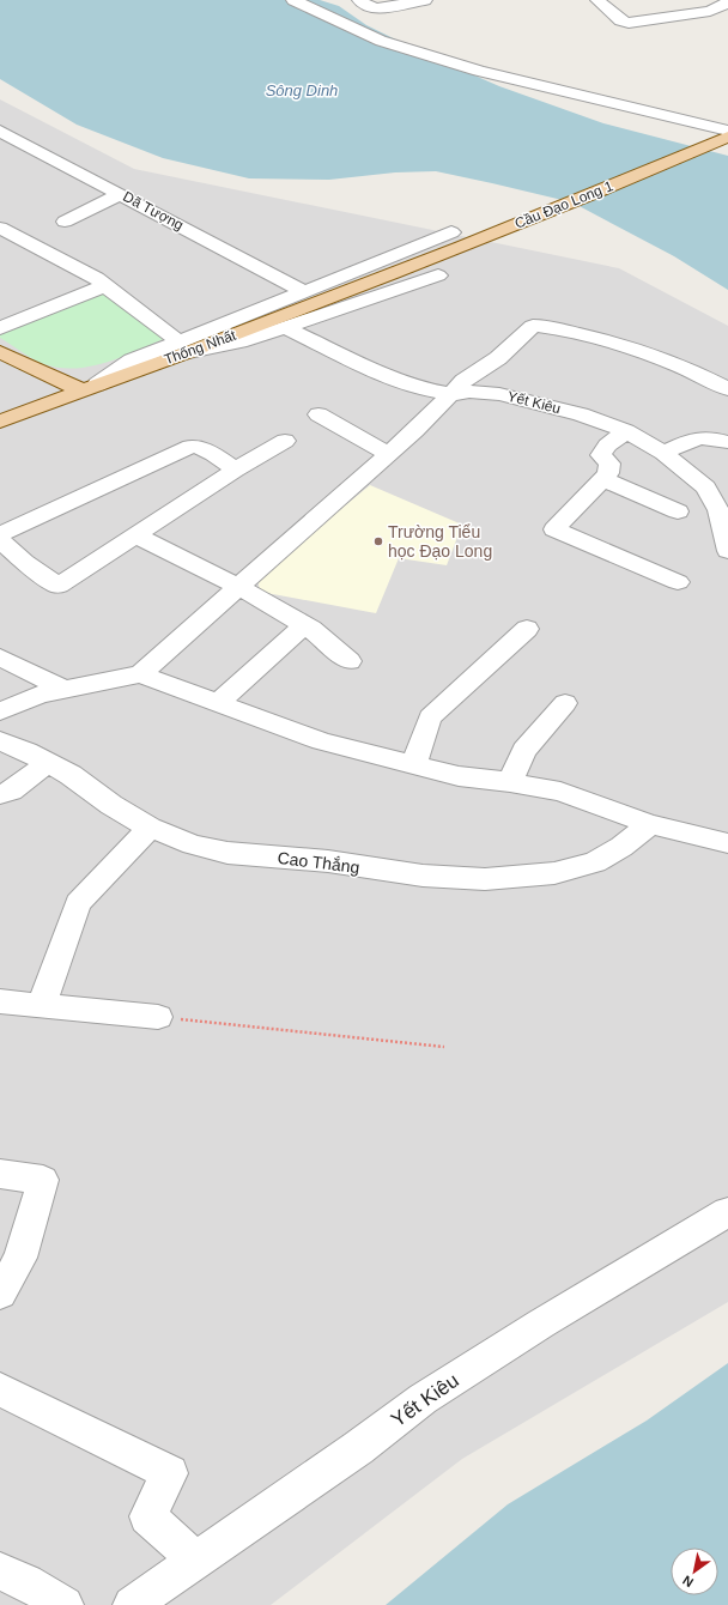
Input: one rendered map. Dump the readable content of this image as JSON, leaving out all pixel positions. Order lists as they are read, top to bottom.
{
  "streets": {
    "main road": ["Cầu Đạo Long 1", "Thống Nhất"],
    "street": ["Dã Tượng", "Yết Kiêu", "Cao Thắng"]
  },
  "crossings": [
    ["Cầu Đạo Long 1", "Thống Nhất"]
  ],
  "water": ["Sông Dinh"],
  "places": ["Trường Tiểu học Đạo Long"],
  "north": "bottom left"
}
